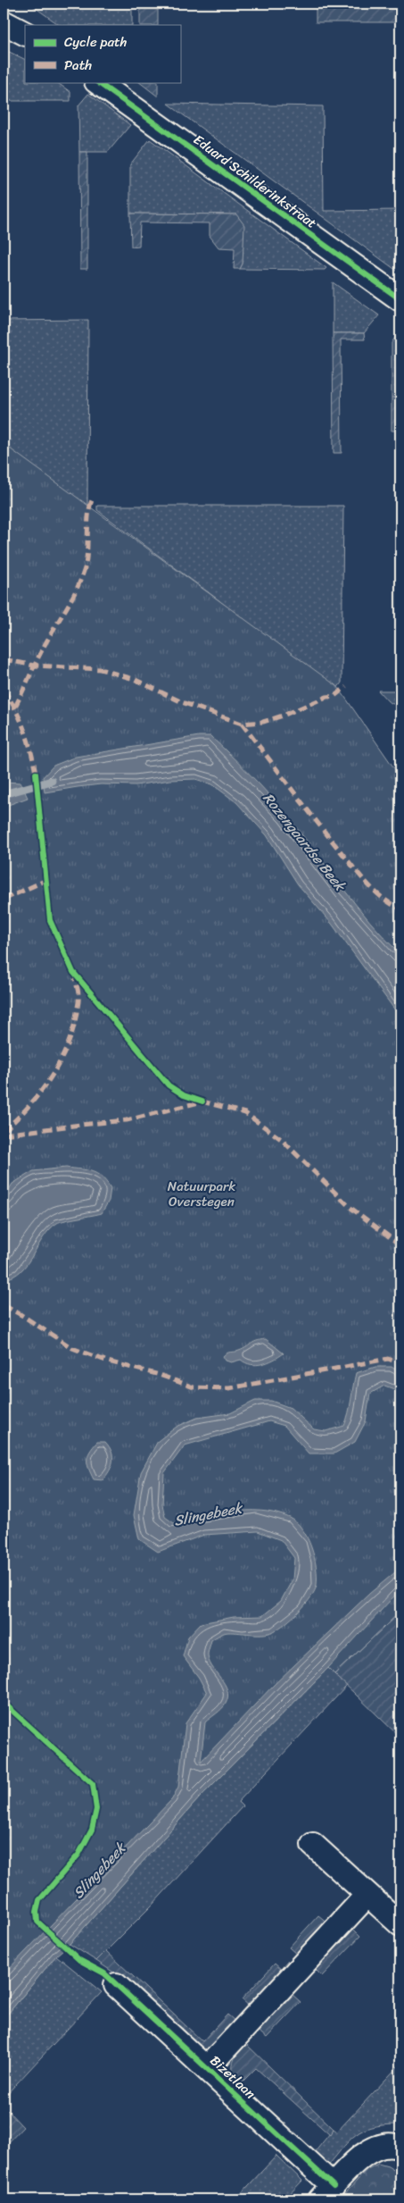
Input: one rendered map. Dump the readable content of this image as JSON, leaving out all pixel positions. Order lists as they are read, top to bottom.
{
  "streets": {
    "street": ["Eduard Schilderinkstraat", "Bizetlaan"]
  },
  "water": ["Rozengaardse Beek", "Slingebeek"],
  "parks": ["Natuurpark Overstegen"],
  "legend": ["Cycle path", "Path"]
}
